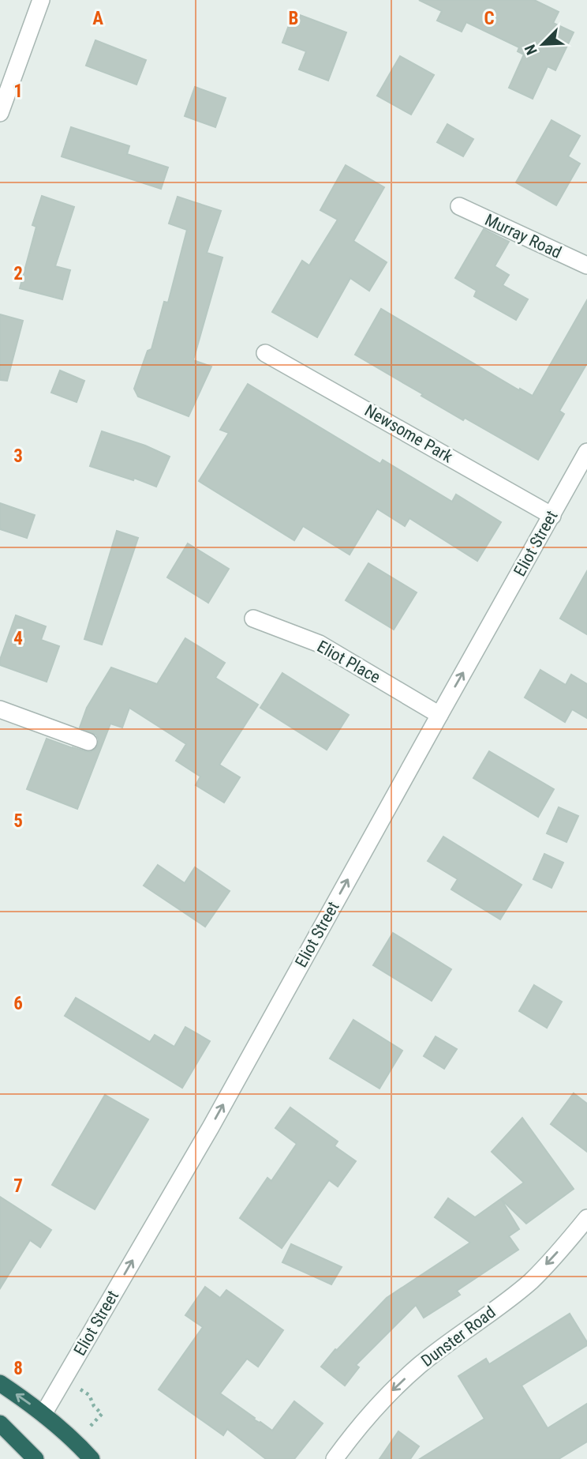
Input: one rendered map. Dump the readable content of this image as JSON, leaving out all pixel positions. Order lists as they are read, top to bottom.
{
  "streets": {
    "street": [
      "Murray Road",
      "Newsome Park",
      "Eliot Street",
      "Eliot Place",
      "Dunster Road"
    ]
  },
  "crossings": [
    ["Newsome Park", "Eliot Street"],
    ["Eliot Street", "Eliot Place"]
  ],
  "one_way": ["Eliot Street", "Dunster Road"],
  "north": "bottom left",
  "grid": {
    "columns": ["A", "B", "C"],
    "rows": [
      "1",
      "2",
      "3",
      "4",
      "5",
      "6",
      "7",
      "8"
    ]
  }
}
